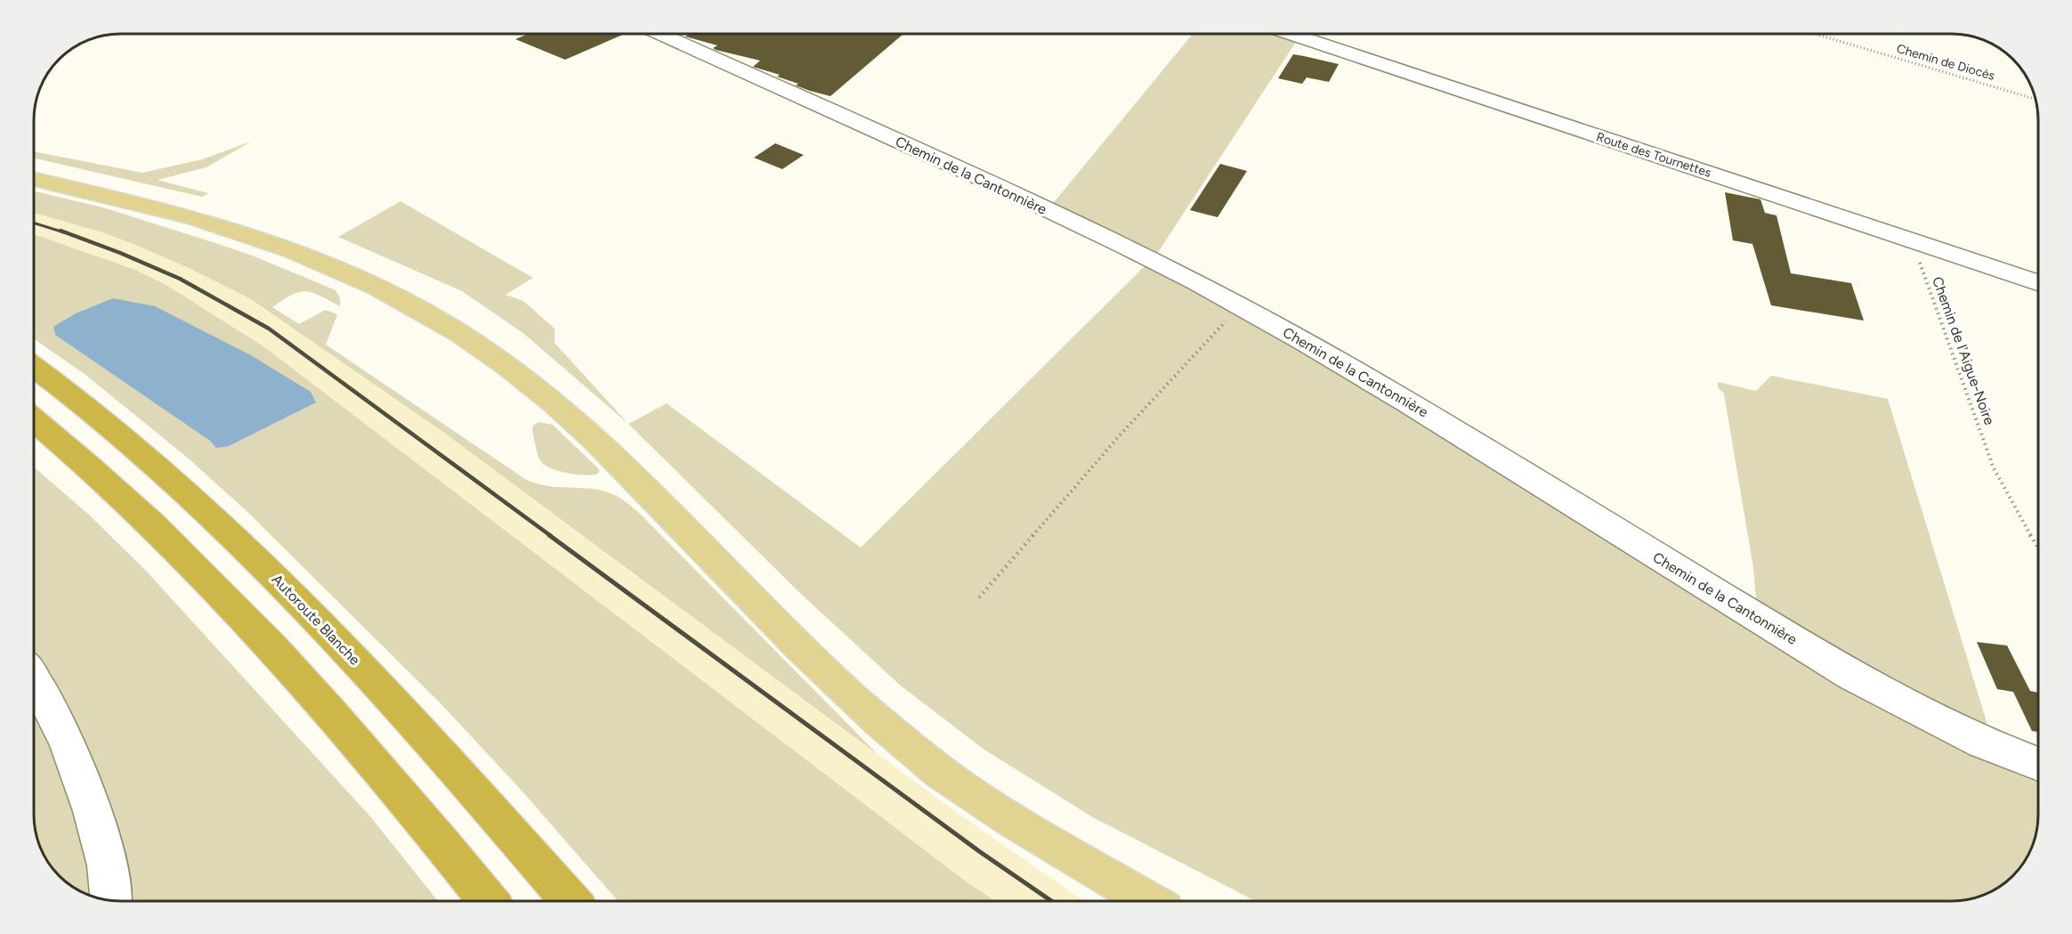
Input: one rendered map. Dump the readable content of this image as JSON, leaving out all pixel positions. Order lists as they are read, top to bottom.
{
  "streets": {
    "highway": ["Autoroute Blanche"],
    "street": ["Route des Tournettes", "Chemin de la Cantonnière"],
    "path": ["Chemin de Diocès", "Chemin de l'Aigue-Noire"]
  },
  "crossings": [
    ["Route des Tournettes", "Chemin de l'Aigue-Noire"]
  ]
}
